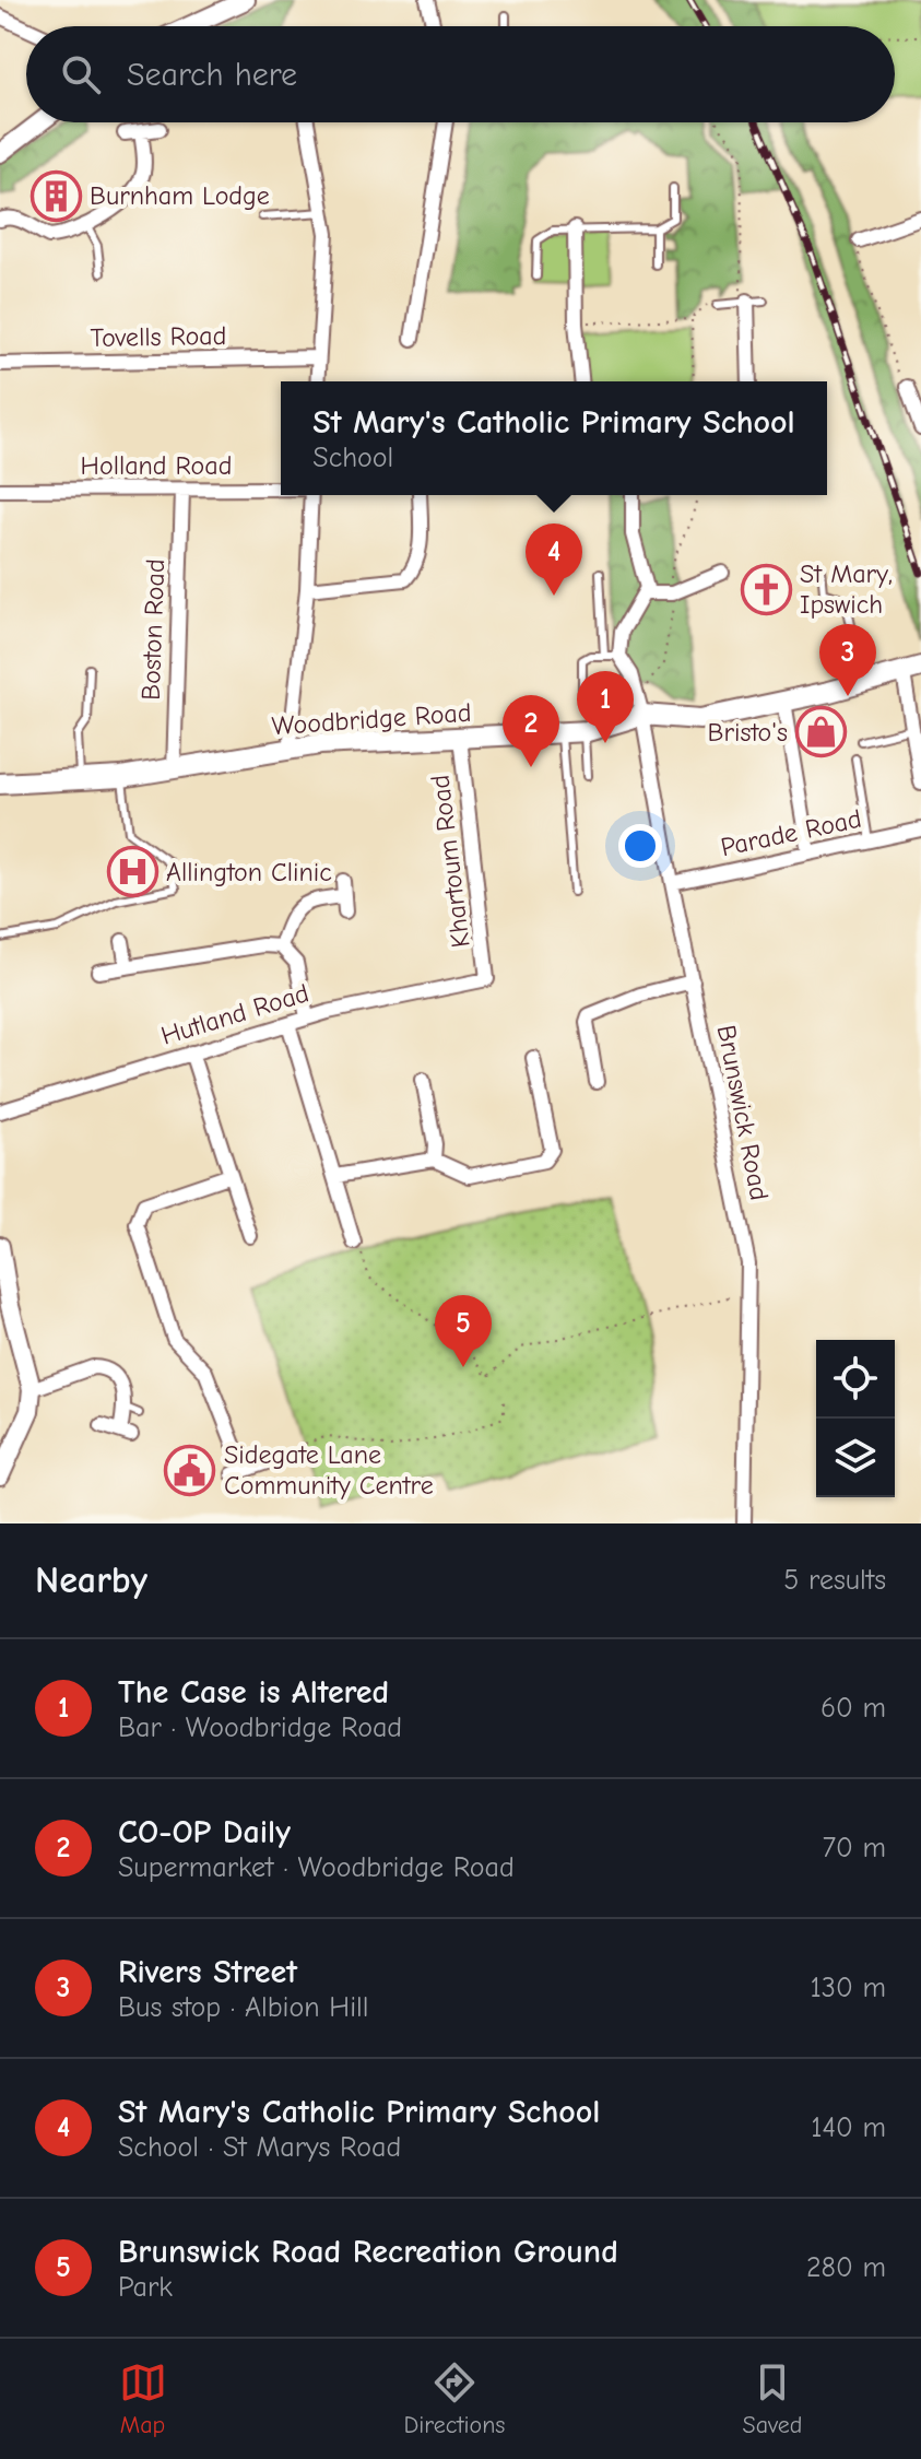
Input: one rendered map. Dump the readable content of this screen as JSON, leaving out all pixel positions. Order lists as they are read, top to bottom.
{
  "streets": {
    "main road": ["Woodbridge Road"],
    "street": [
      "Tovells Road",
      "Holland Road",
      "Boston Road",
      "Parade Road",
      "Khartoum Road",
      "Hutland Road",
      "Brunswick Road"
    ]
  },
  "crossings": [
    ["Holland Road", "Boston Road"],
    ["Boston Road", "Woodbridge Road"],
    ["Woodbridge Road", "Khartoum Road"],
    ["Woodbridge Road", "Brunswick Road"],
    ["Parade Road", "Brunswick Road"],
    ["Khartoum Road", "Hutland Road"]
  ],
  "places": {
    "building": ["Burnham Lodge"],
    "church": ["St Mary, Ipswich"],
    "shop": ["Bristo's"],
    "hospital": ["Allington Clinic"],
    "public building": ["Sidegate Lane Community Centre"]
  },
  "page": {
    "search": "Search here",
    "popup": ["St Mary's Catholic Primary School", "School"],
    "pins": [
      "4",
      "3",
      "1",
      "2",
      "5"
    ],
    "heading": ["Nearby", "5 results"],
    "list": [
      {
        "mark": "1",
        "name": "The Case is Altered",
        "note": "Bar · Woodbridge Road",
        "value": "60 m"
      },
      {
        "mark": "2",
        "name": "CO-OP Daily",
        "note": "Supermarket · Woodbridge Road",
        "value": "70 m"
      },
      {
        "mark": "3",
        "name": "Rivers Street",
        "note": "Bus stop · Albion Hill",
        "value": "130 m"
      },
      {
        "mark": "4",
        "name": "St Mary's Catholic Primary School",
        "note": "School · St Marys Road",
        "value": "140 m"
      },
      {
        "mark": "5",
        "name": "Brunswick Road Recreation Ground",
        "note": "Park",
        "value": "280 m"
      }
    ],
    "nav": ["Map", "Directions", "Saved"]
  }
}
